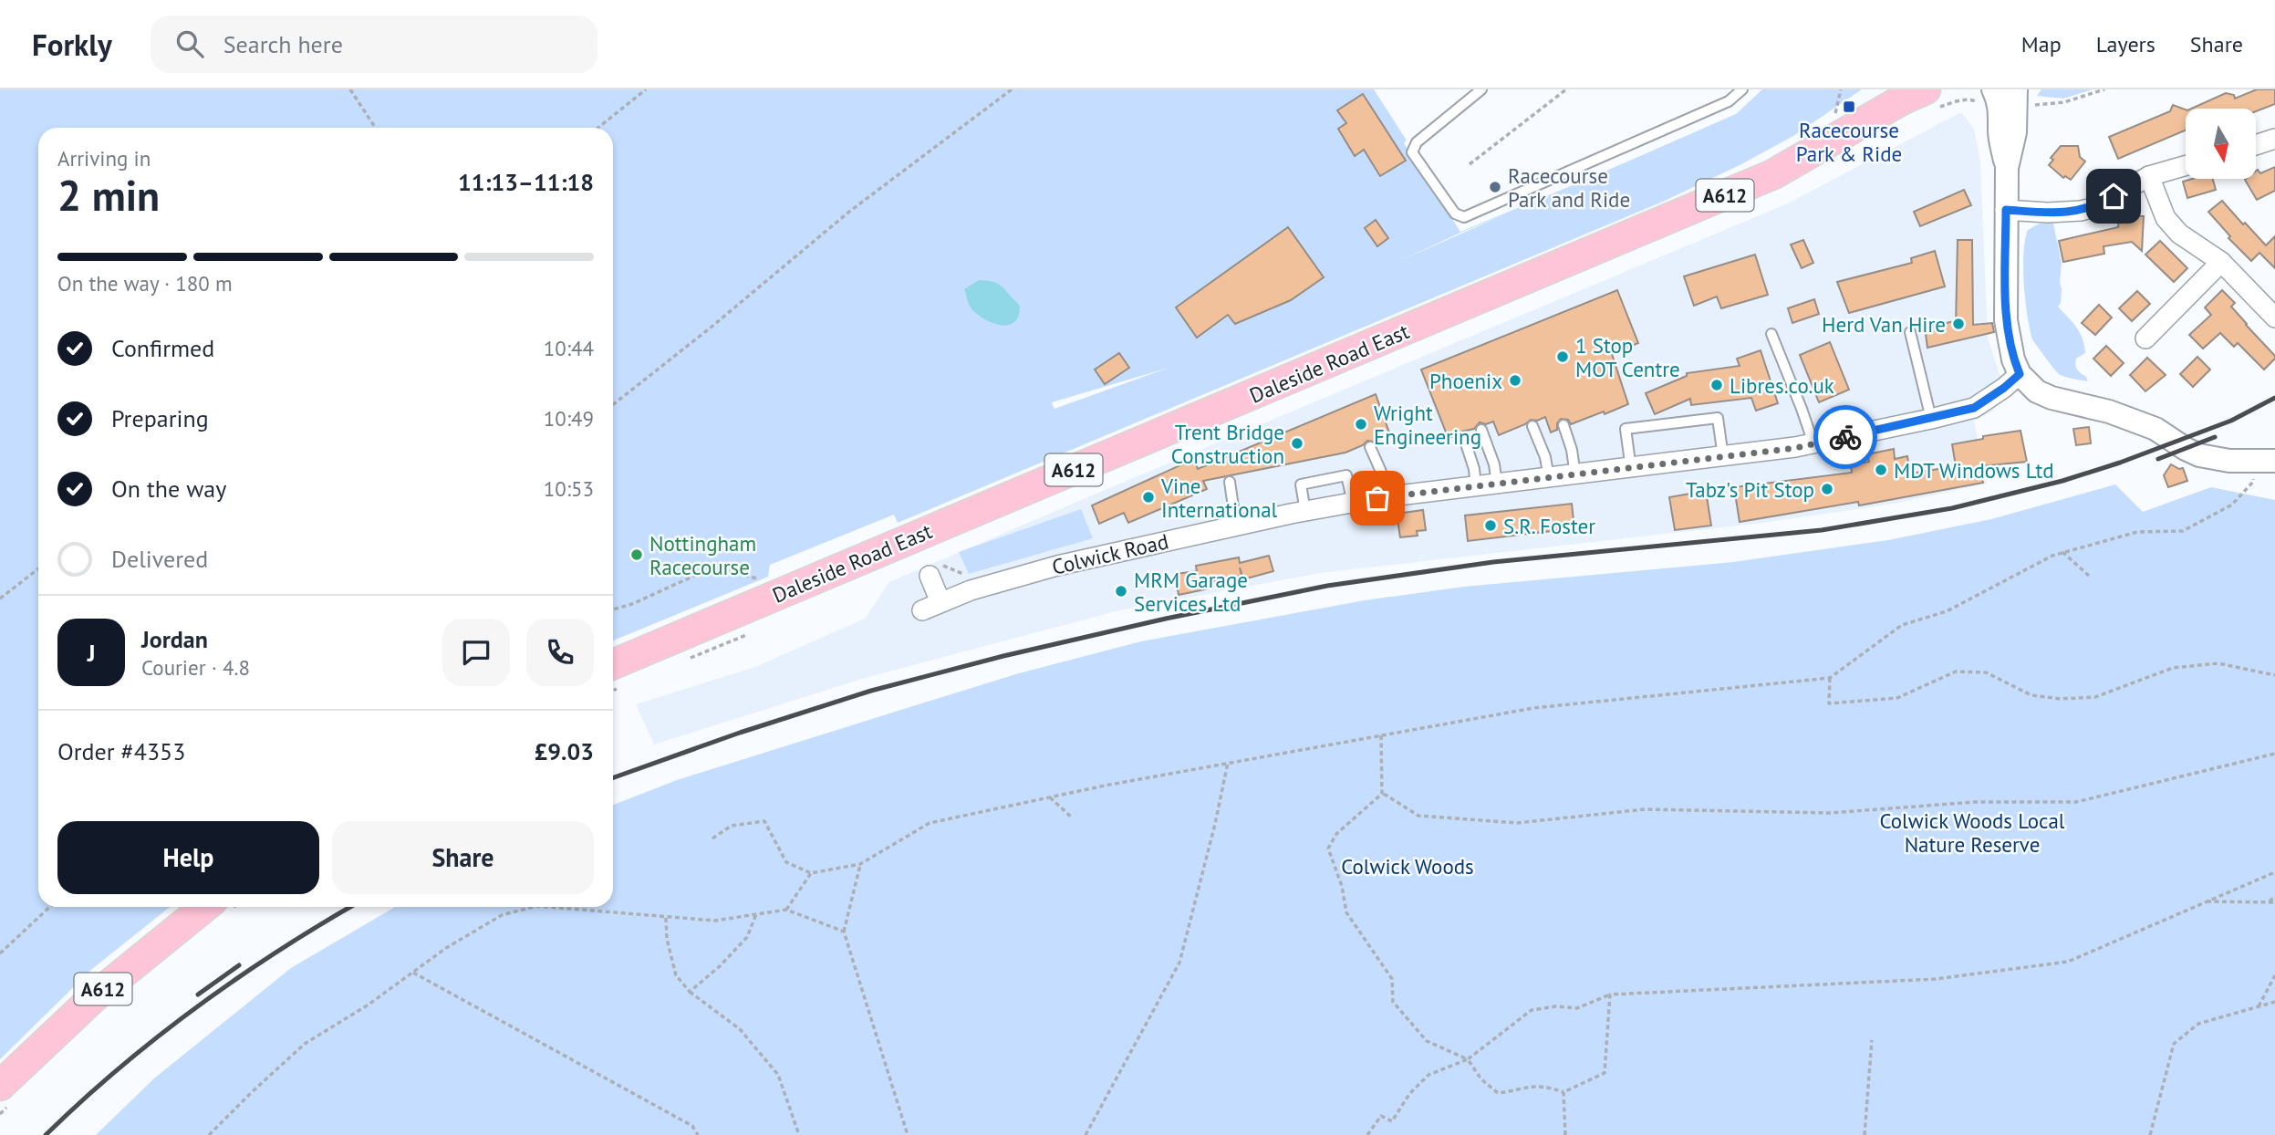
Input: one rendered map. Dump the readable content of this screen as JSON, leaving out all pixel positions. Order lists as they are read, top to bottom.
{
  "streets": {
    "main road": ["A612", "Daleside Road East"],
    "street": ["Colwick Road"]
  },
  "parks": ["Colwick Woods Local Nature Reserve", "Colwick Woods"],
  "places": {
    "transit": ["Racecourse Park & Ride"],
    "other": [
      "Racecourse Park and Ride",
      "Herd Van Hire",
      "1 Stop MOT Centre",
      "Phoenix",
      "Libres.co.uk",
      "Wright Engineering",
      "Trent Bridge Construction",
      "MDT Windows Ltd",
      "Tabz's Pit Stop",
      "Vine International",
      "S.R. Foster",
      "Nottingham Racecourse",
      "MRM Garage Services Ltd"
    ]
  },
  "north": "bottom",
  "page": {
    "header": "Forkly",
    "search": "Search here",
    "nav": ["Map", "Layers", "Share"],
    "heading": ["2 min", "Arriving in", "11:13–11:18"],
    "panel": [
      "Jordan",
      "Courier · 4.8",
      "Order #4353",
      "£9.03"
    ],
    "bar": "On the way · 180 m",
    "list": [
      ["Confirmed", "10:44"],
      ["Preparing", "10:49"],
      ["On the way", "10:53"],
      "Delivered"
    ],
    "round": "J",
    "buttons": ["Help", "Share"]
  }
}
